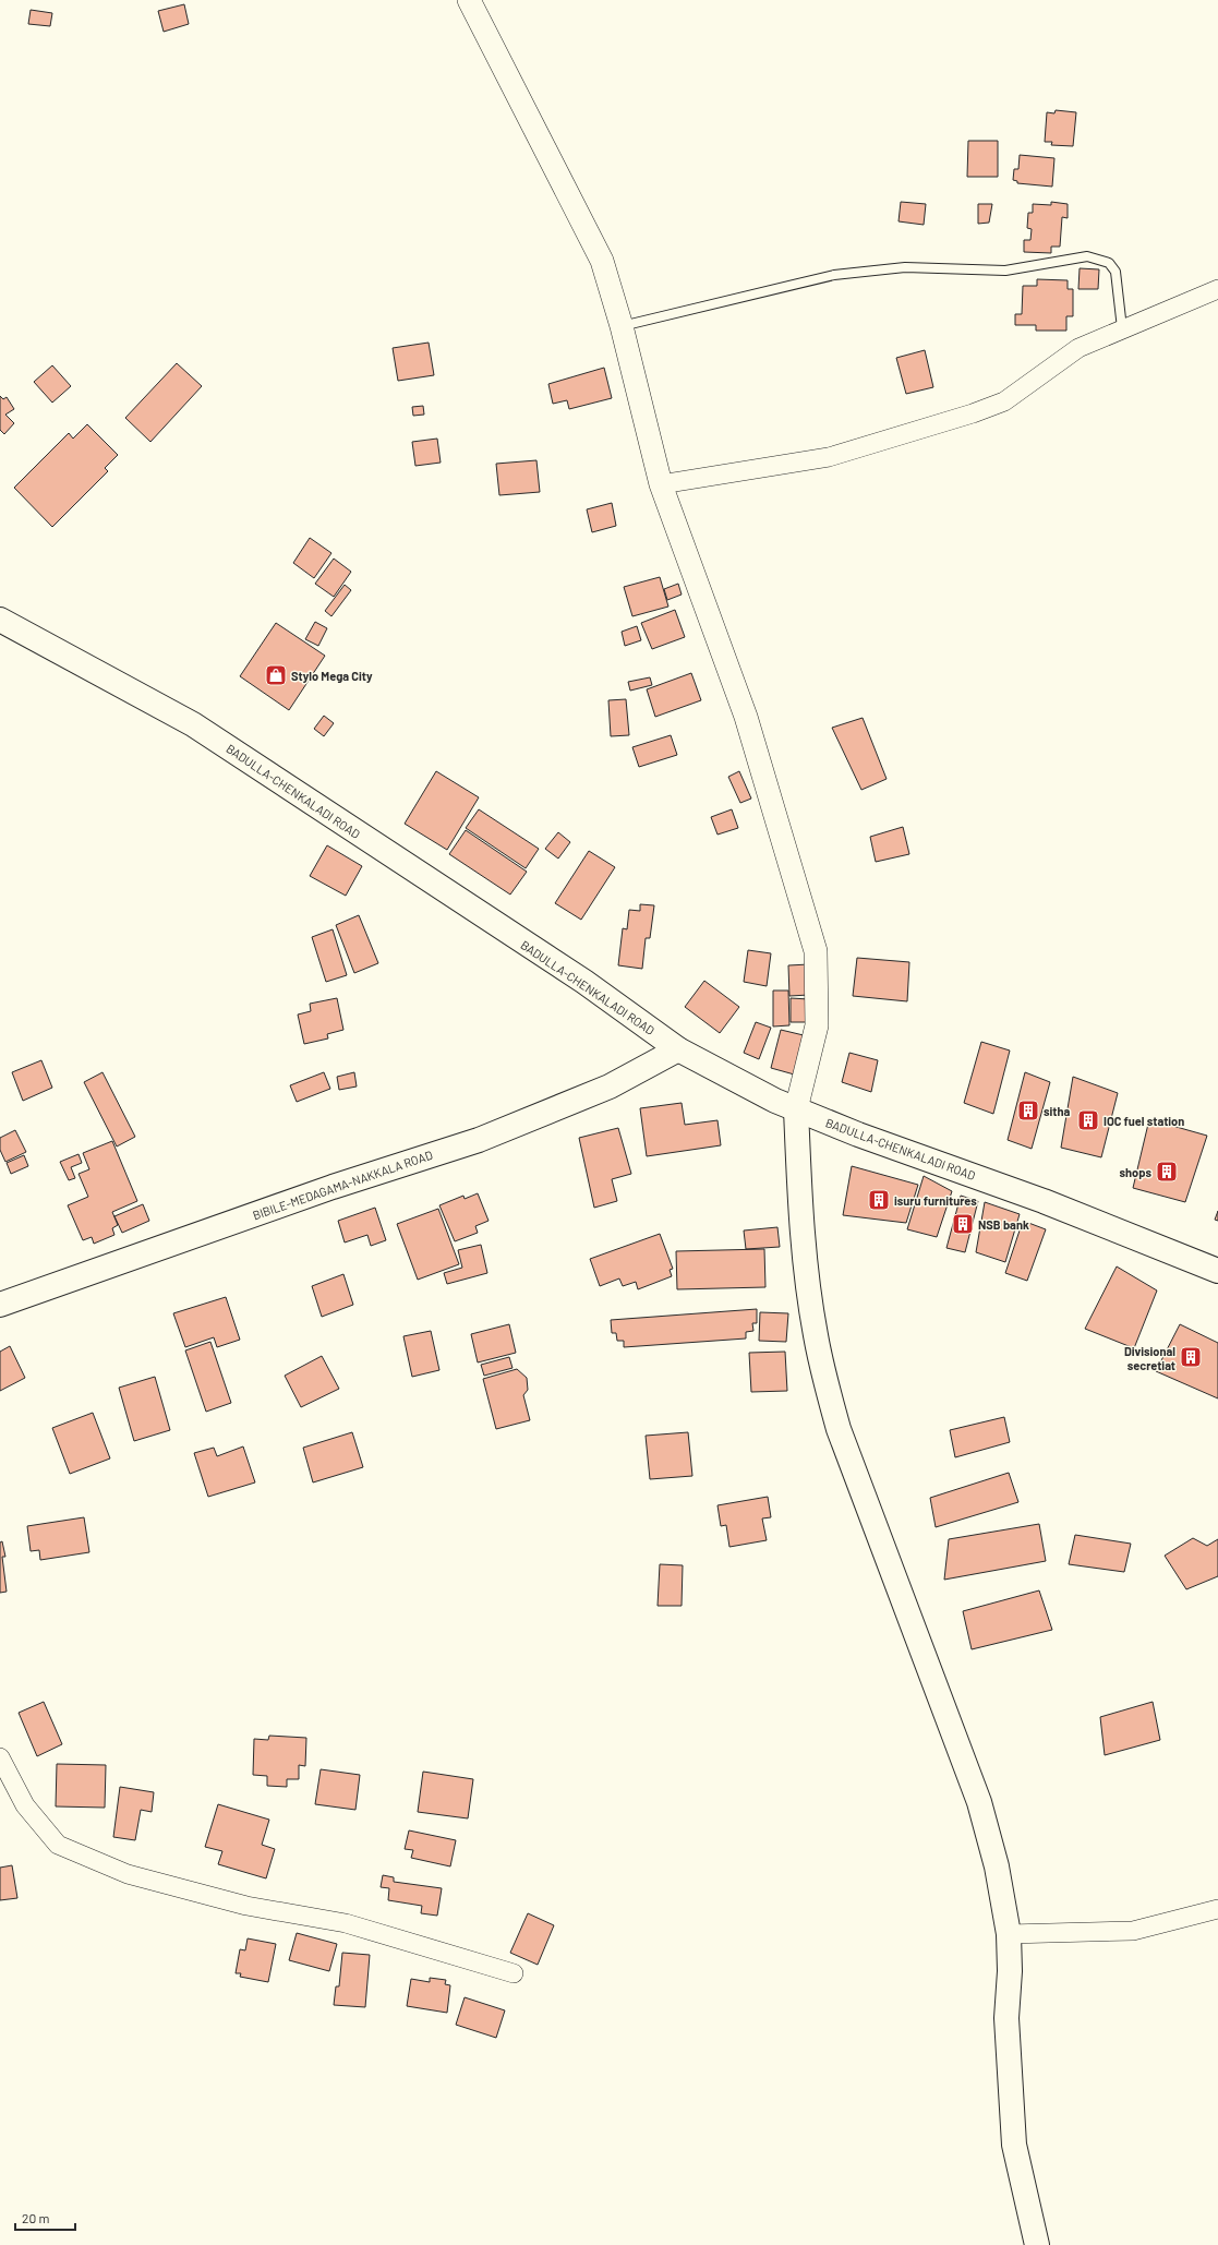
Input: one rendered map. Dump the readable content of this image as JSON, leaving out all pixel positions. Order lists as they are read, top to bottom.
{
  "streets": {
    "main road": ["BADULLA-CHENKALADI ROAD", "BIBILE-MEDAGAMA-NAKKALA ROAD"]
  },
  "crossings": [
    ["BADULLA-CHENKALADI ROAD", "BIBILE-MEDAGAMA-NAKKALA ROAD"]
  ],
  "places": {
    "shop": ["Stylo Mega City"],
    "building": [
      "sitha",
      "IOC fuel station",
      "shops",
      "isuru furnitures",
      "NSB bank",
      "Divisional secretiat"
    ]
  },
  "scale_bar": "20 m"
}
